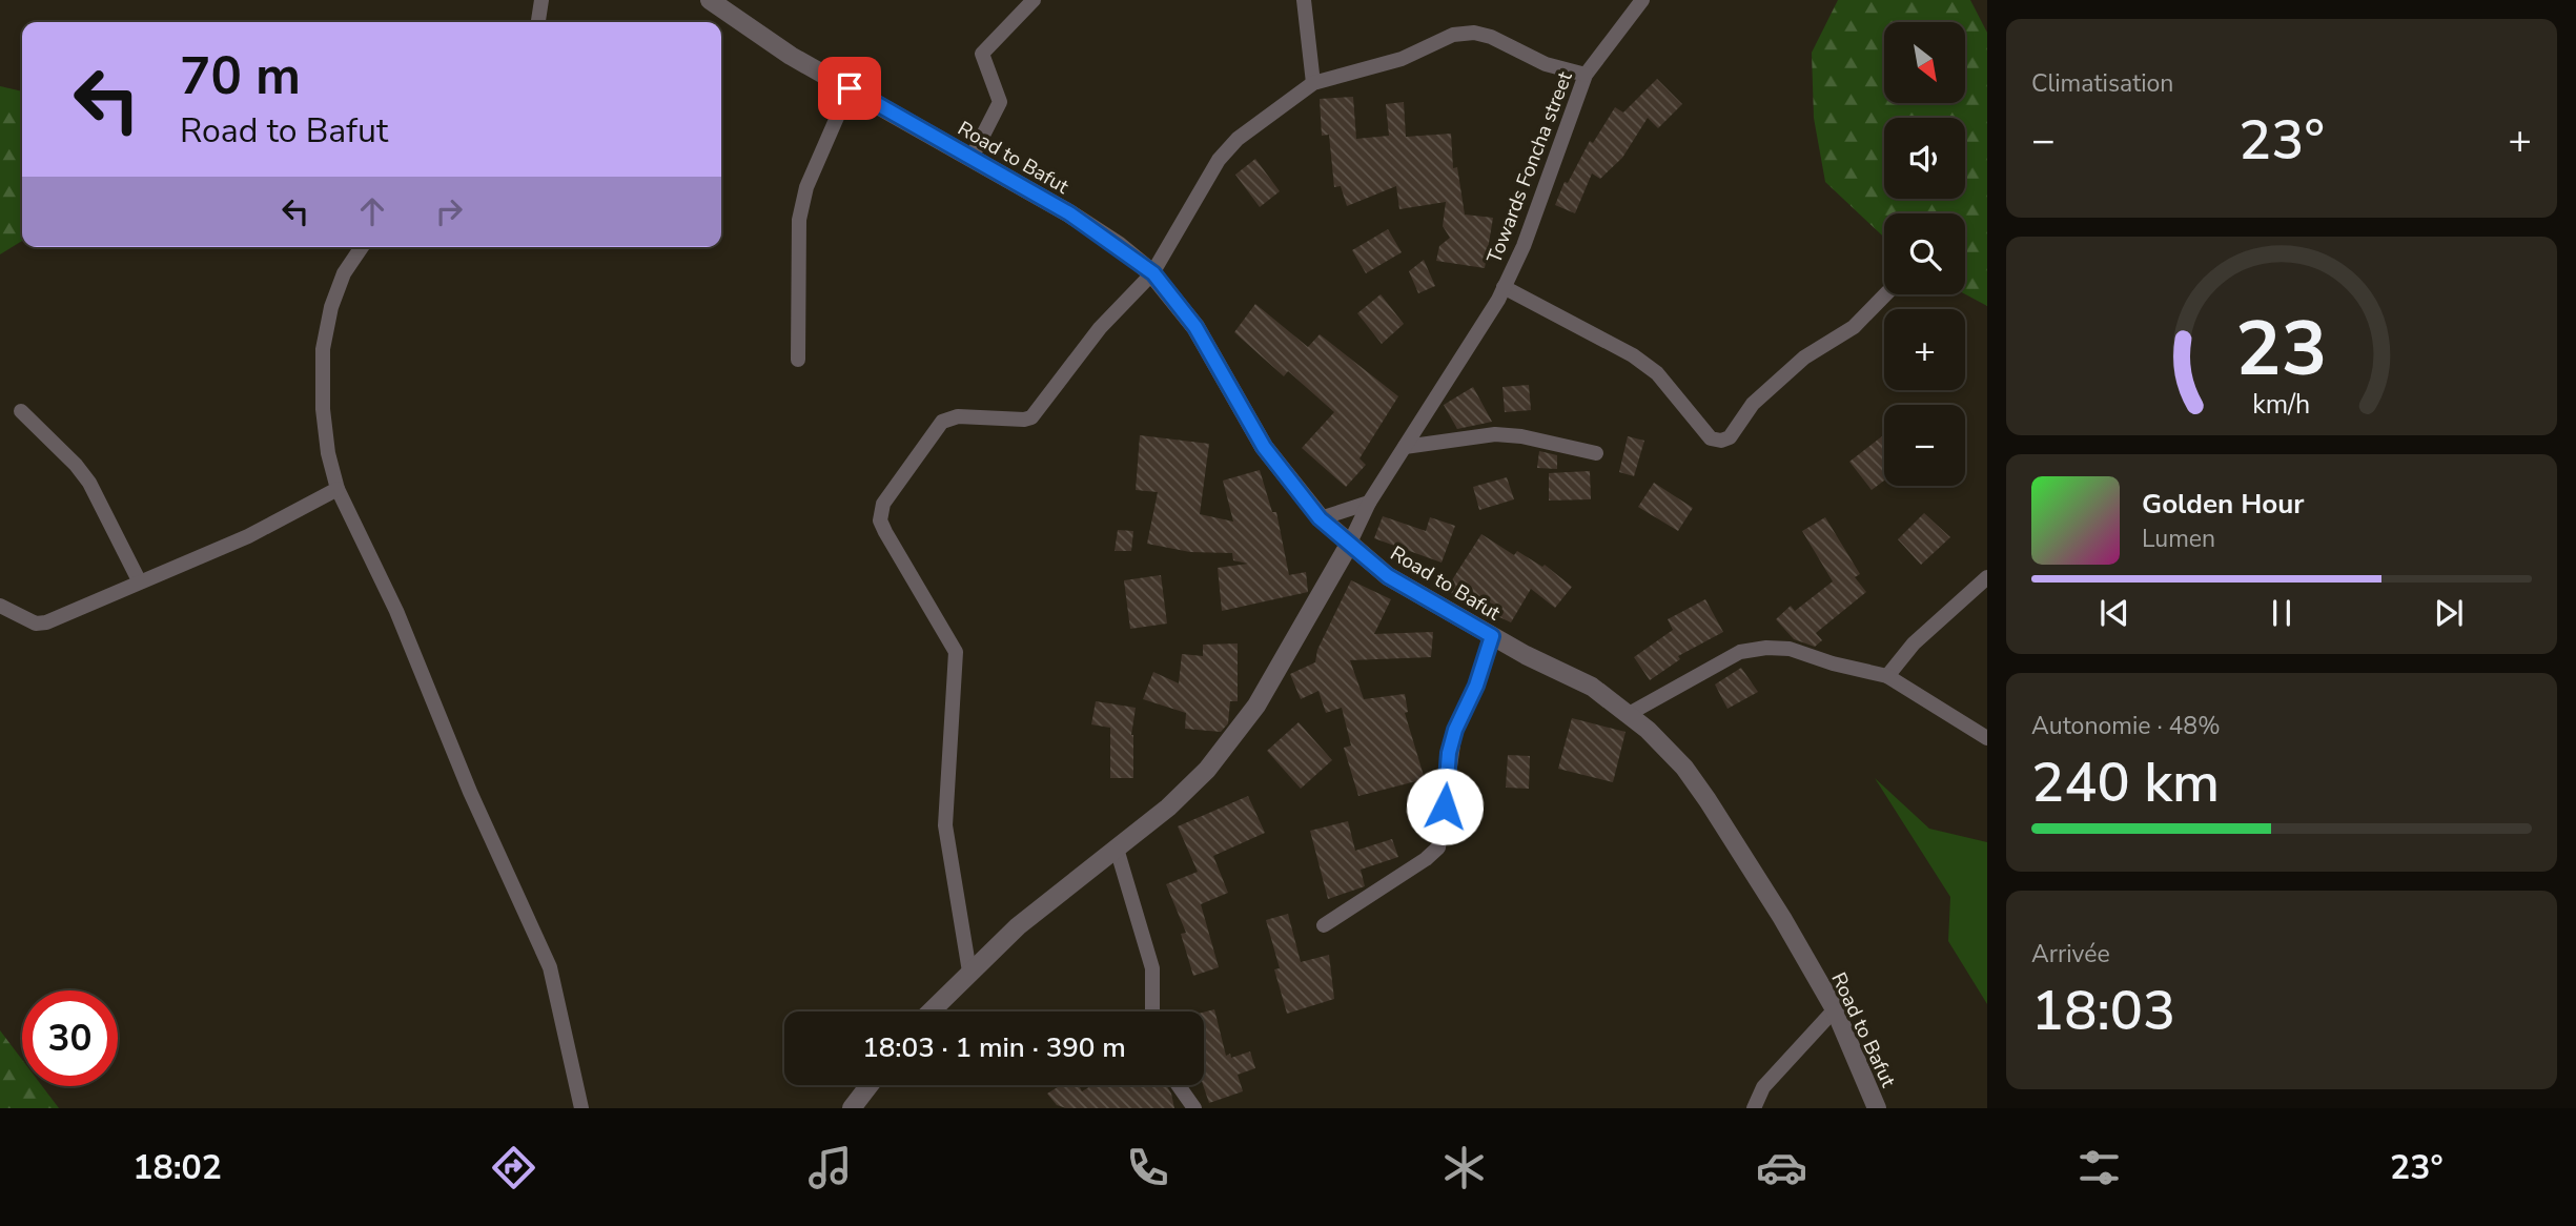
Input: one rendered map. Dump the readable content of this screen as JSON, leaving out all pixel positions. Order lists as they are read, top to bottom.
{
  "streets": {
    "street": ["Road to Bafut", "Towards Foncha street"]
  },
  "crossings": [
    ["Road to Bafut", "Towards Foncha street"]
  ],
  "north": "bottom right",
  "page": {
    "tile": [
      "Climatisation",
      ["Autonomie · 48%", "240 km"],
      ["Arrivée", "18:03"]
    ],
    "map_buttons": ["+", "−"],
    "turn": ["70 m", "Road to Bafut"],
    "heat": ["−", "23°", "+"],
    "song": ["Golden Hour", "Lumen"],
    "limit": "30",
    "trip": "18:03 · 1 min · 390 m",
    "tabs": ["18:02", "23°"],
    "gauge": ["23", "km/h"]
  }
}
